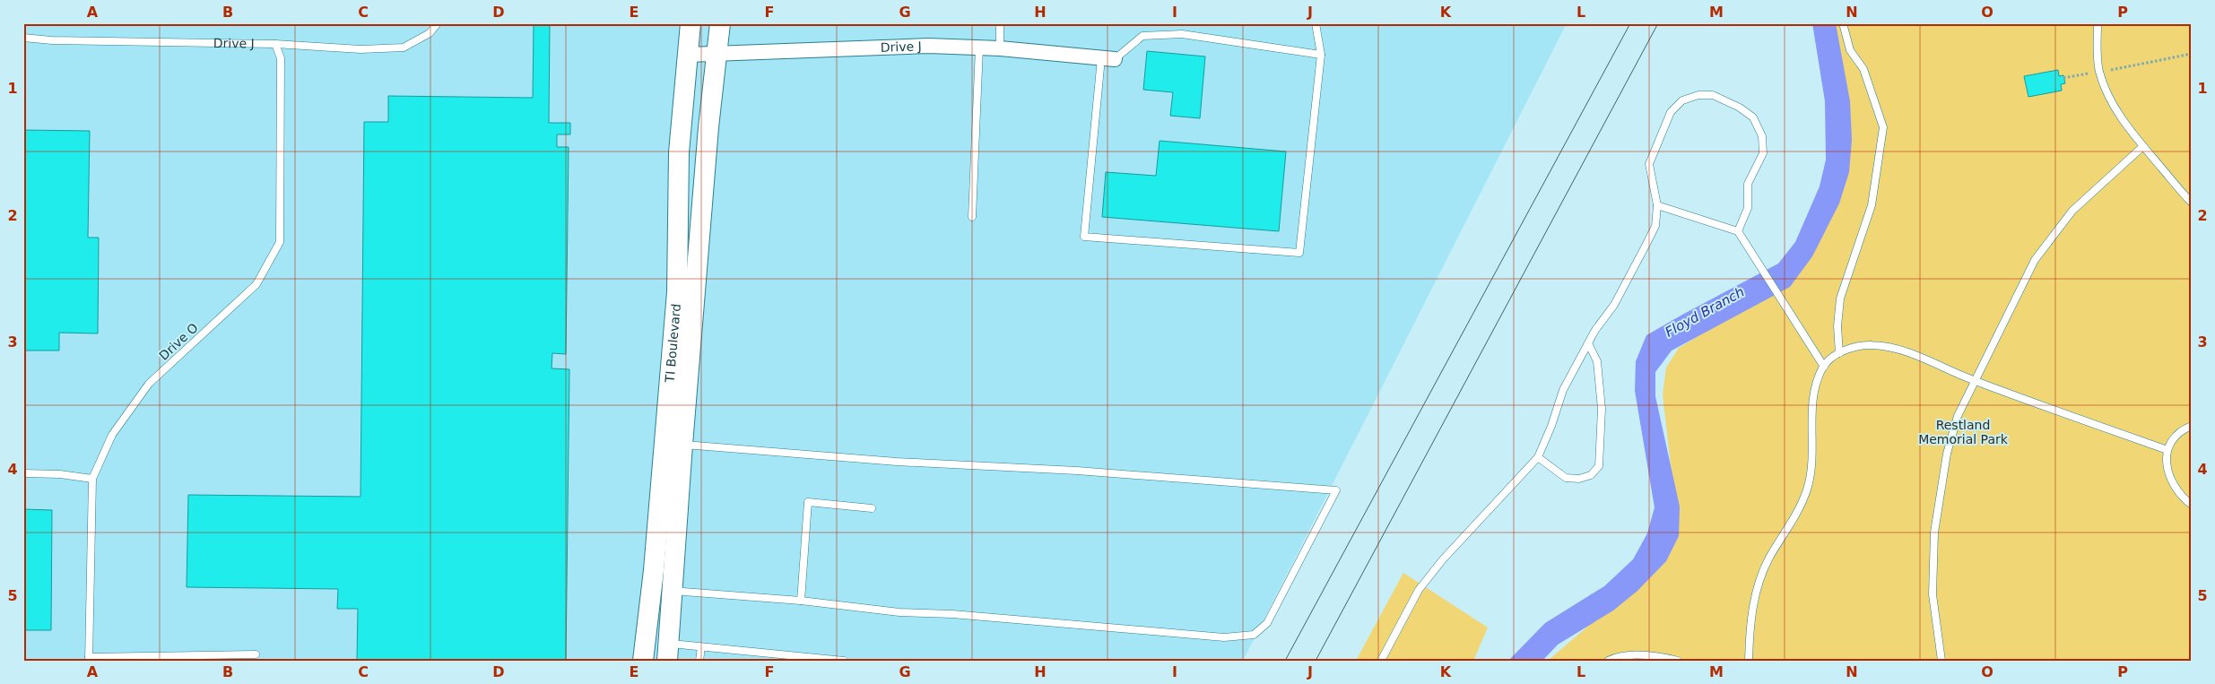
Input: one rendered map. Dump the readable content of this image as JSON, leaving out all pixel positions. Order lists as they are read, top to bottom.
{
  "streets": {
    "street": ["Drive J", "TI Boulevard"],
    "lane": ["Drive O"]
  },
  "crossings": [
    ["Drive J", "Drive O"],
    ["Drive J", "TI Boulevard"]
  ],
  "water": ["Floyd Branch"],
  "parks": ["Restland Memorial Park"],
  "grid": {
    "columns": [
      "A",
      "B",
      "C",
      "D",
      "E",
      "F",
      "G",
      "H",
      "I",
      "J",
      "K",
      "L",
      "M",
      "N",
      "O",
      "P"
    ],
    "rows": [
      "1",
      "2",
      "3",
      "4",
      "5"
    ]
  }
}
